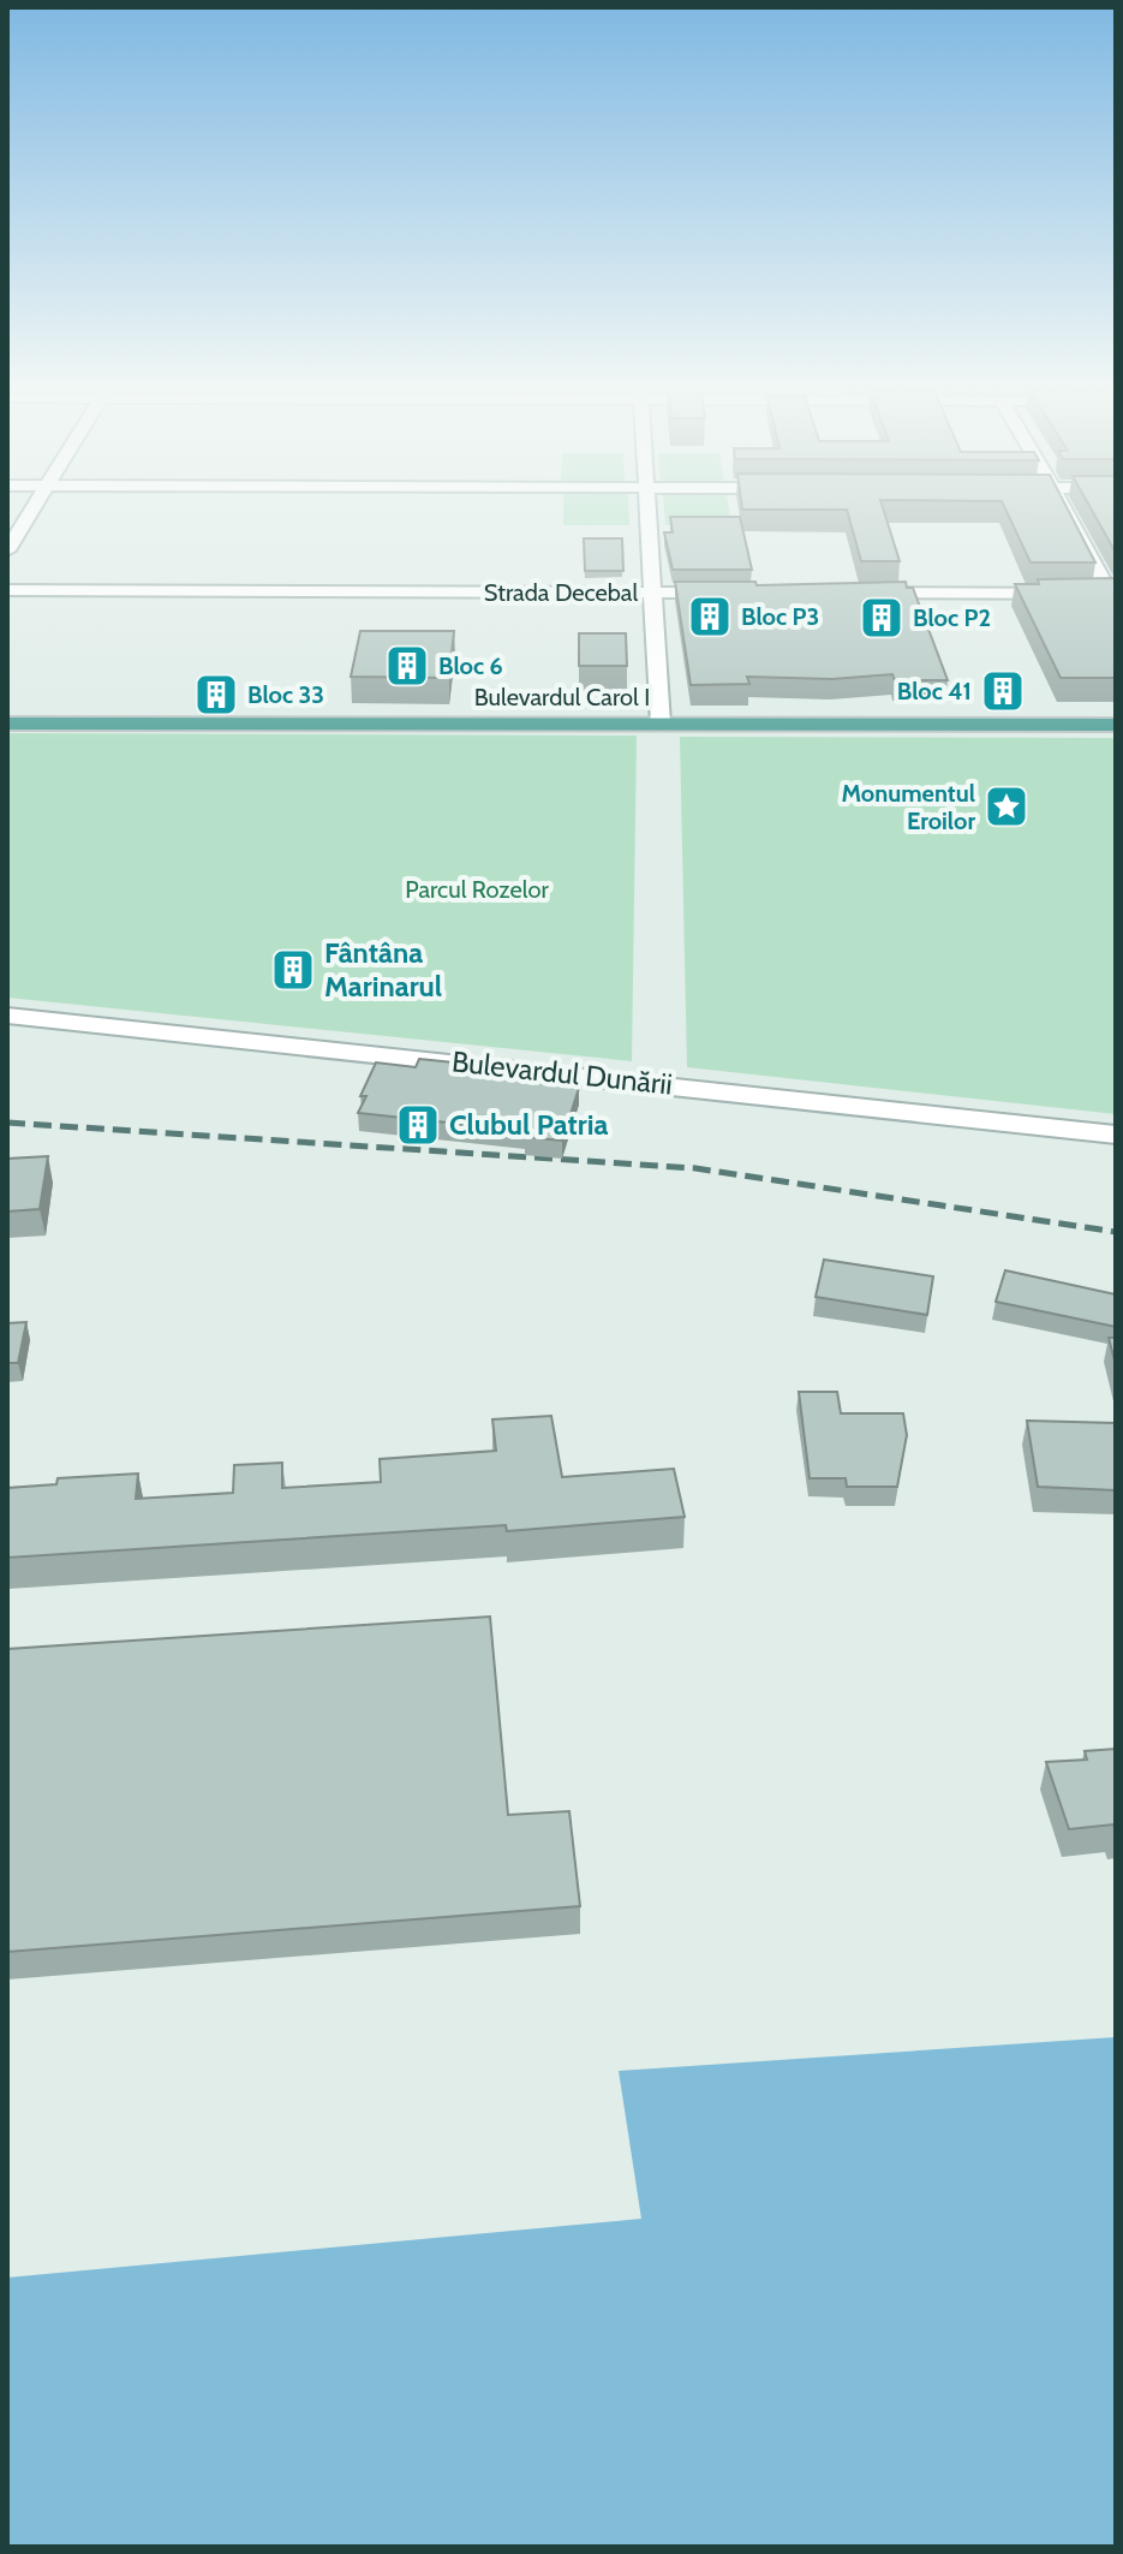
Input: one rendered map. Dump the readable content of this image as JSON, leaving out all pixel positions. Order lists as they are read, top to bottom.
{
  "streets": {
    "main road": ["Bulevardul Carol I"],
    "street": ["Strada Decebal", "Bulevardul Dunării"]
  },
  "parks": ["Parcul Rozelor"],
  "places": {
    "building": [
      "Bloc P3",
      "Bloc P2",
      "Bloc 6",
      "Bloc 41",
      "Bloc 33",
      "Fântâna Marinarul",
      "Clubul Patria"
    ],
    "place": ["Monumentul Eroilor"]
  }
}
